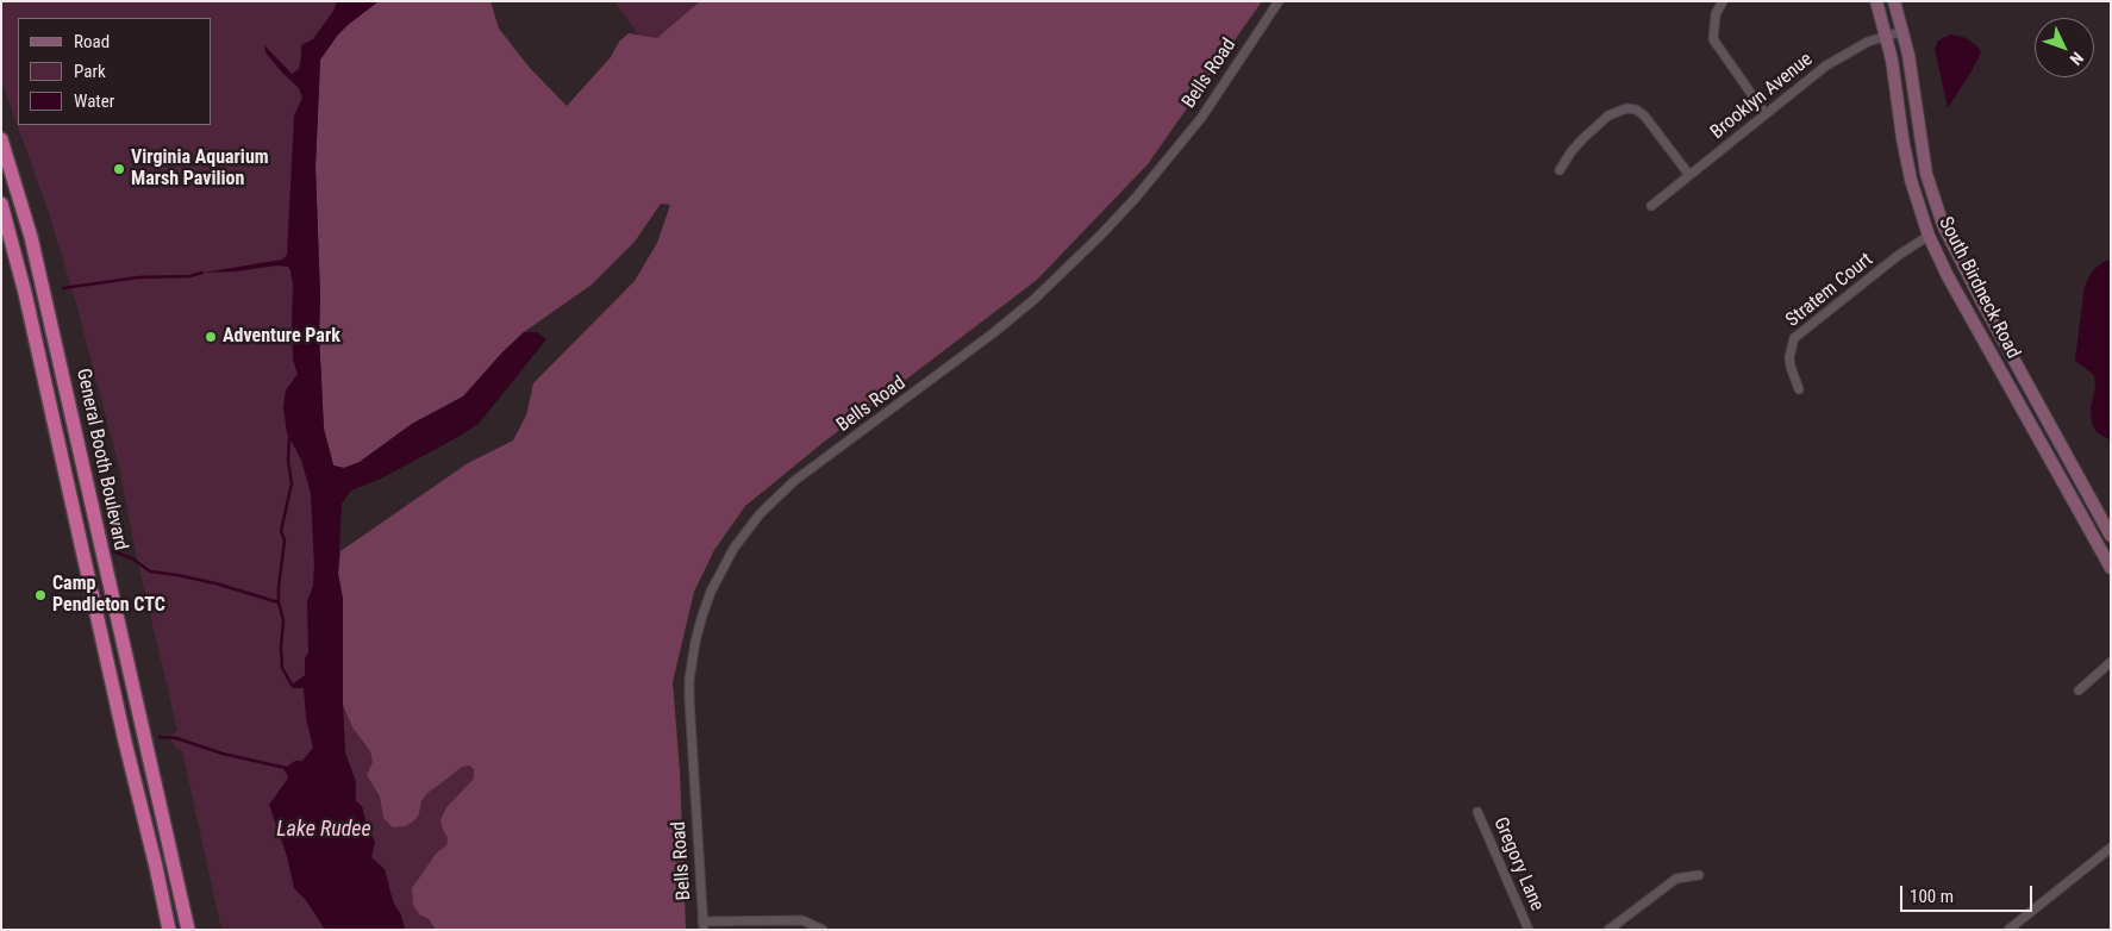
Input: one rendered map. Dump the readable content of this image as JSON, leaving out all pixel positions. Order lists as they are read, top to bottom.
{
  "streets": {
    "highway": ["General Booth Boulevard"],
    "main road": ["South Birdneck Road"],
    "street": [
      "Bells Road",
      "Brooklyn Avenue",
      "Stratem Court",
      "Gregory Lane"
    ]
  },
  "crossings": [
    ["Brooklyn Avenue", "South Birdneck Road"],
    ["South Birdneck Road", "Stratem Court"]
  ],
  "water": ["Lake Rudee"],
  "places": ["Virginia Aquarium Marsh Pavilion", "Adventure Park", "Camp Pendleton CTC"],
  "legend": ["Road", "Park", "Water"],
  "scale_bar": "100 m",
  "north": "bottom right"
}
